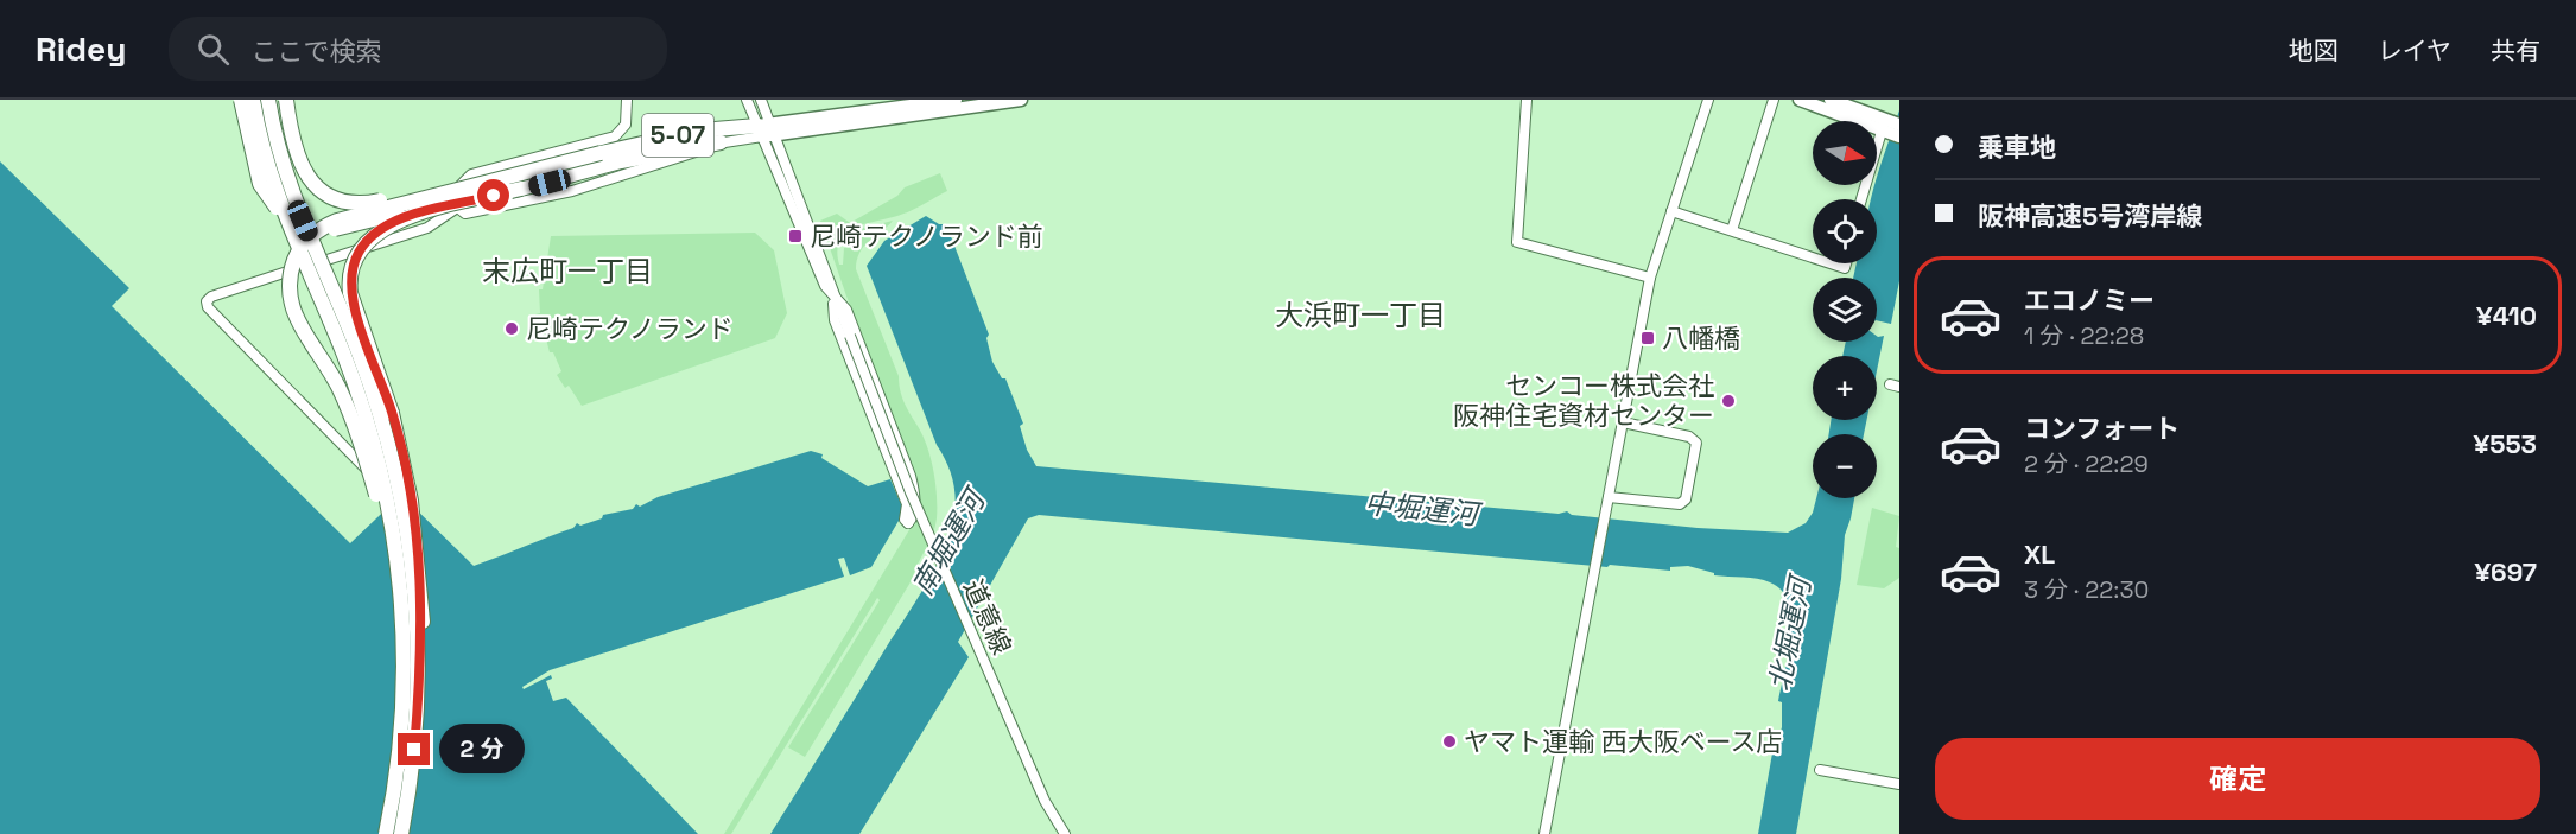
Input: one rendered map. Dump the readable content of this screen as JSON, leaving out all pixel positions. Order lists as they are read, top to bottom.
{
  "streets": {
    "highway": ["5-07"],
    "street": ["道意線"]
  },
  "crossings": [
    ["5-07", "道意線"]
  ],
  "districts": ["末広町一丁目", "大浜町一丁目"],
  "water": ["中堀運河", "南堀運河", "北堀運河"],
  "places": {
    "transit": ["尼崎テクノランド前", "八幡橋"],
    "other": ["尼崎テクノランド", "センコー株式会社 阪神住宅資材センター", "ヤマト運輸 西大阪ベース店"]
  },
  "north": "right",
  "page": {
    "header": "Ridey",
    "search": "ここで検索",
    "nav": ["地図", "レイヤ", "共有"],
    "banner": ["乗車地", "阪神高速5号湾岸線"],
    "map_buttons": ["+", "−"],
    "list": [
      {
        "name": "エコノミー",
        "note": "1 分 · 22:28",
        "value": "¥410"
      },
      {
        "name": "コンフォート",
        "note": "2 分 · 22:29",
        "value": "¥553"
      },
      {
        "name": "XL",
        "note": "3 分 · 22:30",
        "value": "¥697"
      }
    ],
    "bubble": "2 分",
    "buttons": "確定"
  }
}
